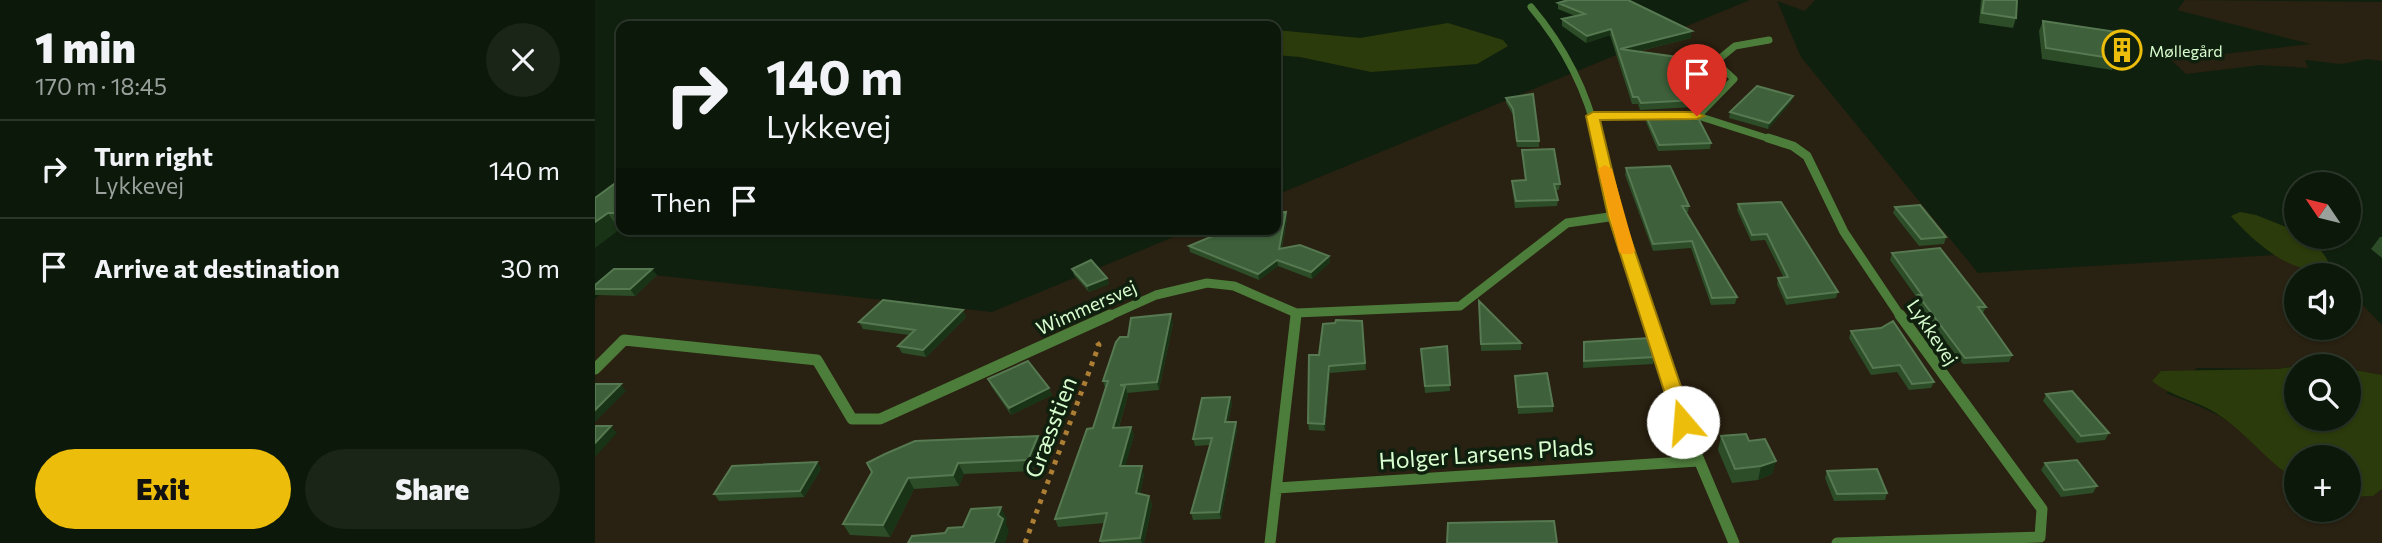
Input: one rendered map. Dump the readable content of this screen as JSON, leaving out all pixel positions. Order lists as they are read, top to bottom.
{
  "streets": {
    "lane": ["Wimmersvej", "Lykkevej", "Holger Larsens Plads"],
    "path": ["Græsstien"]
  },
  "crossings": [
    ["Wimmersvej", "Græsstien"]
  ],
  "places": {
    "building": ["Møllegård"]
  },
  "north": "top left",
  "page": {
    "heading": ["1 min", "170 m · 18:45"],
    "turn": ["140 m", "Lykkevej"],
    "list": [
      {
        "name": "Turn right",
        "note": "Lykkevej",
        "value": "140 m"
      },
      {
        "name": "Arrive at destination",
        "value": "30 m"
      }
    ],
    "then": "Then",
    "map_buttons": "+",
    "buttons": ["Exit", "Share"]
  }
}
